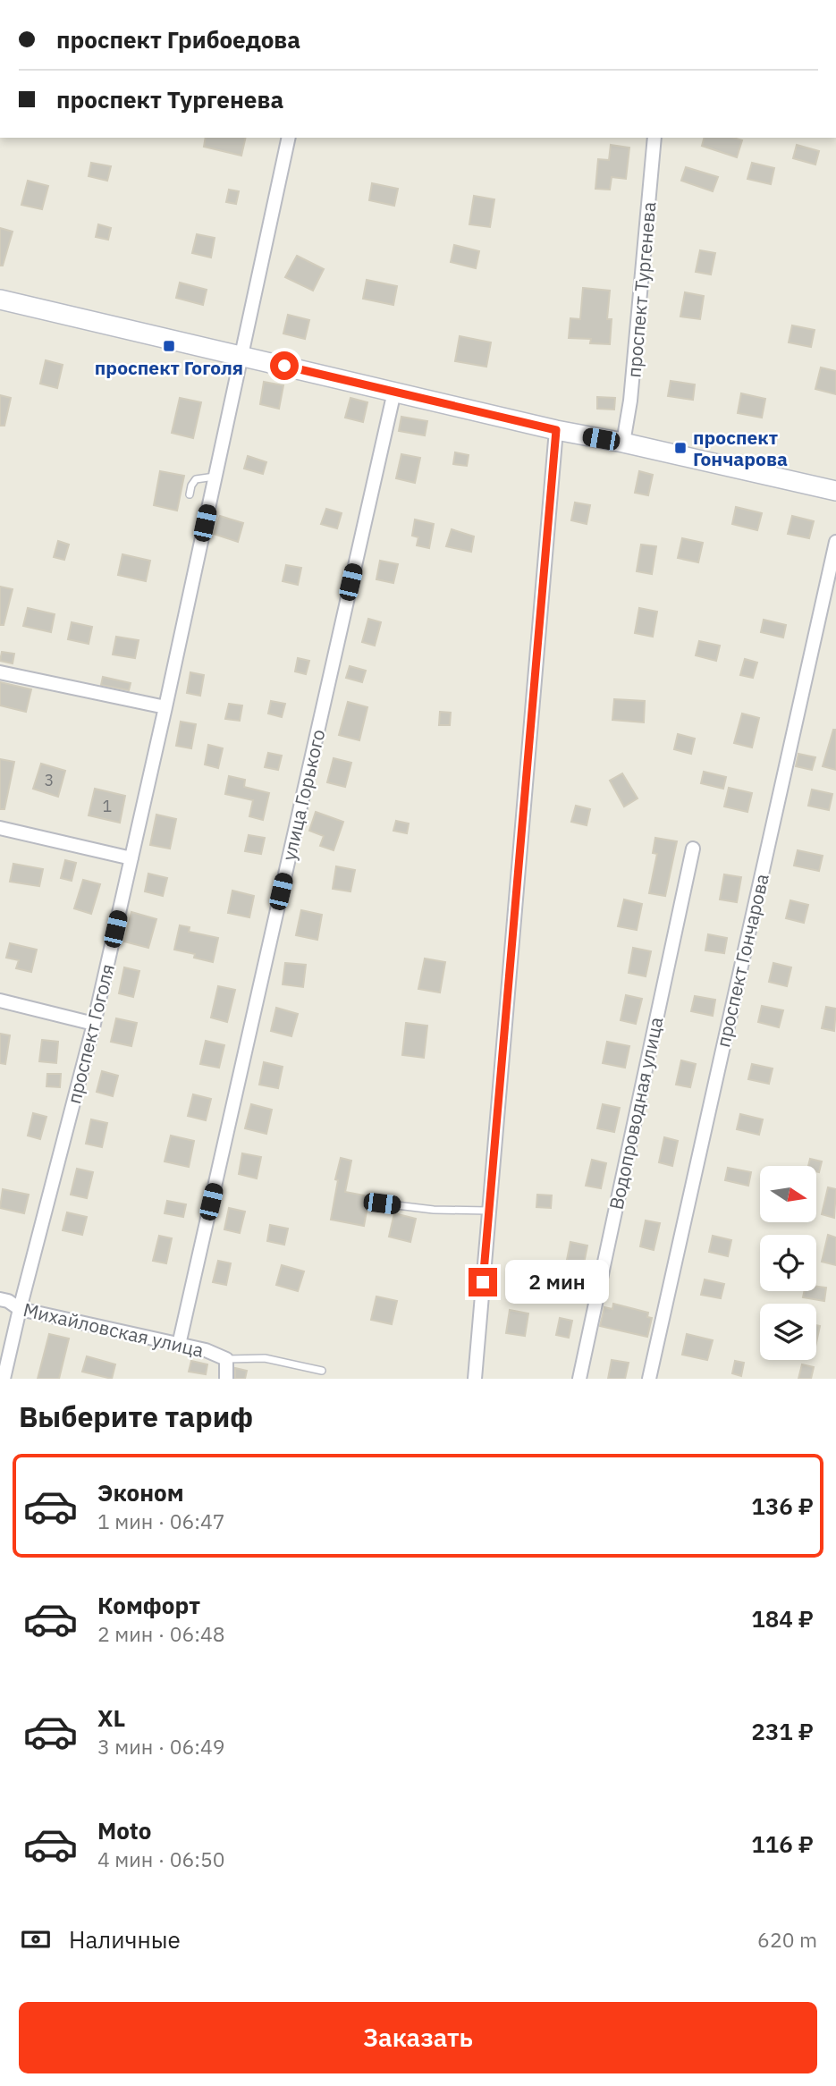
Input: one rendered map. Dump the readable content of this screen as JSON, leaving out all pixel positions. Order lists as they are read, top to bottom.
{
  "streets": {
    "street": [
      "проспект Тургенева",
      "улица Горького",
      "проспект Гончарова",
      "проспект Гоголя",
      "Водопроводная улица",
      "Михайловская улица"
    ]
  },
  "crossings": [
    ["улица Горького", "Михайловская улица"],
    ["проспект Гоголя", "Михайловская улица"]
  ],
  "places": {
    "transit": ["проспект Гоголя", "проспект Гончарова"]
  },
  "house_numbers": ["3", "1"],
  "north": "right",
  "page": {
    "banner": ["проспект Грибоедова", "проспект Тургенева"],
    "bubble": "2 мин",
    "heading": "Выберите тариф",
    "list": [
      {
        "name": "Эконом",
        "note": "1 мин · 06:47",
        "value": "136 ₽"
      },
      {
        "name": "Комфорт",
        "note": "2 мин · 06:48",
        "value": "184 ₽"
      },
      {
        "name": "XL",
        "note": "3 мин · 06:49",
        "value": "231 ₽"
      },
      {
        "name": "Moto",
        "note": "4 мин · 06:50",
        "value": "116 ₽"
      }
    ],
    "pay": ["Наличные", "620 m"],
    "buttons": "Заказать"
  }
}
